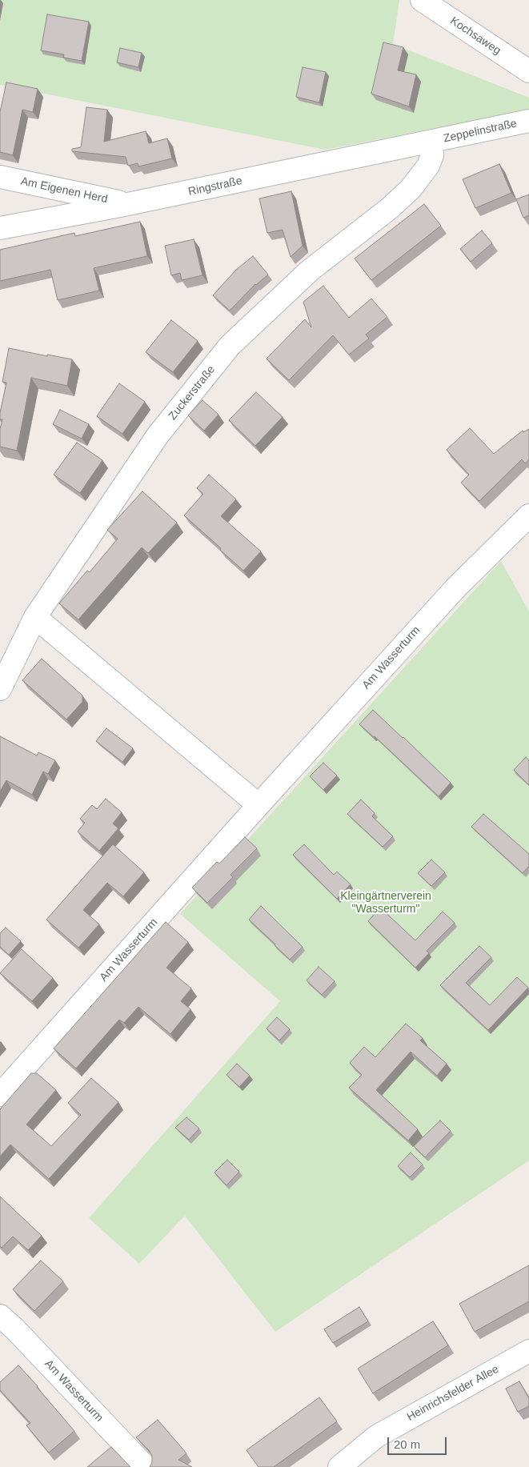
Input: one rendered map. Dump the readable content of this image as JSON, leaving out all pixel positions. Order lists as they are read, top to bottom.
{
  "streets": {
    "street": [
      "Kochsaweg",
      "Zeppelinstraße",
      "Ringstraße",
      "Am Eigenen Herd",
      "Zuckerstraße",
      "Am Wasserturm",
      "Heinrichsfelder Allee"
    ]
  },
  "crossings": [
    ["Zeppelinstraße", "Ringstraße"],
    ["Zeppelinstraße", "Zuckerstraße"],
    ["Ringstraße", "Am Eigenen Herd"],
    ["Ringstraße", "Zuckerstraße"]
  ],
  "parks": ["Kleingärtnerverein \"Wasserturm\""],
  "scale_bar": "20 m"
}
